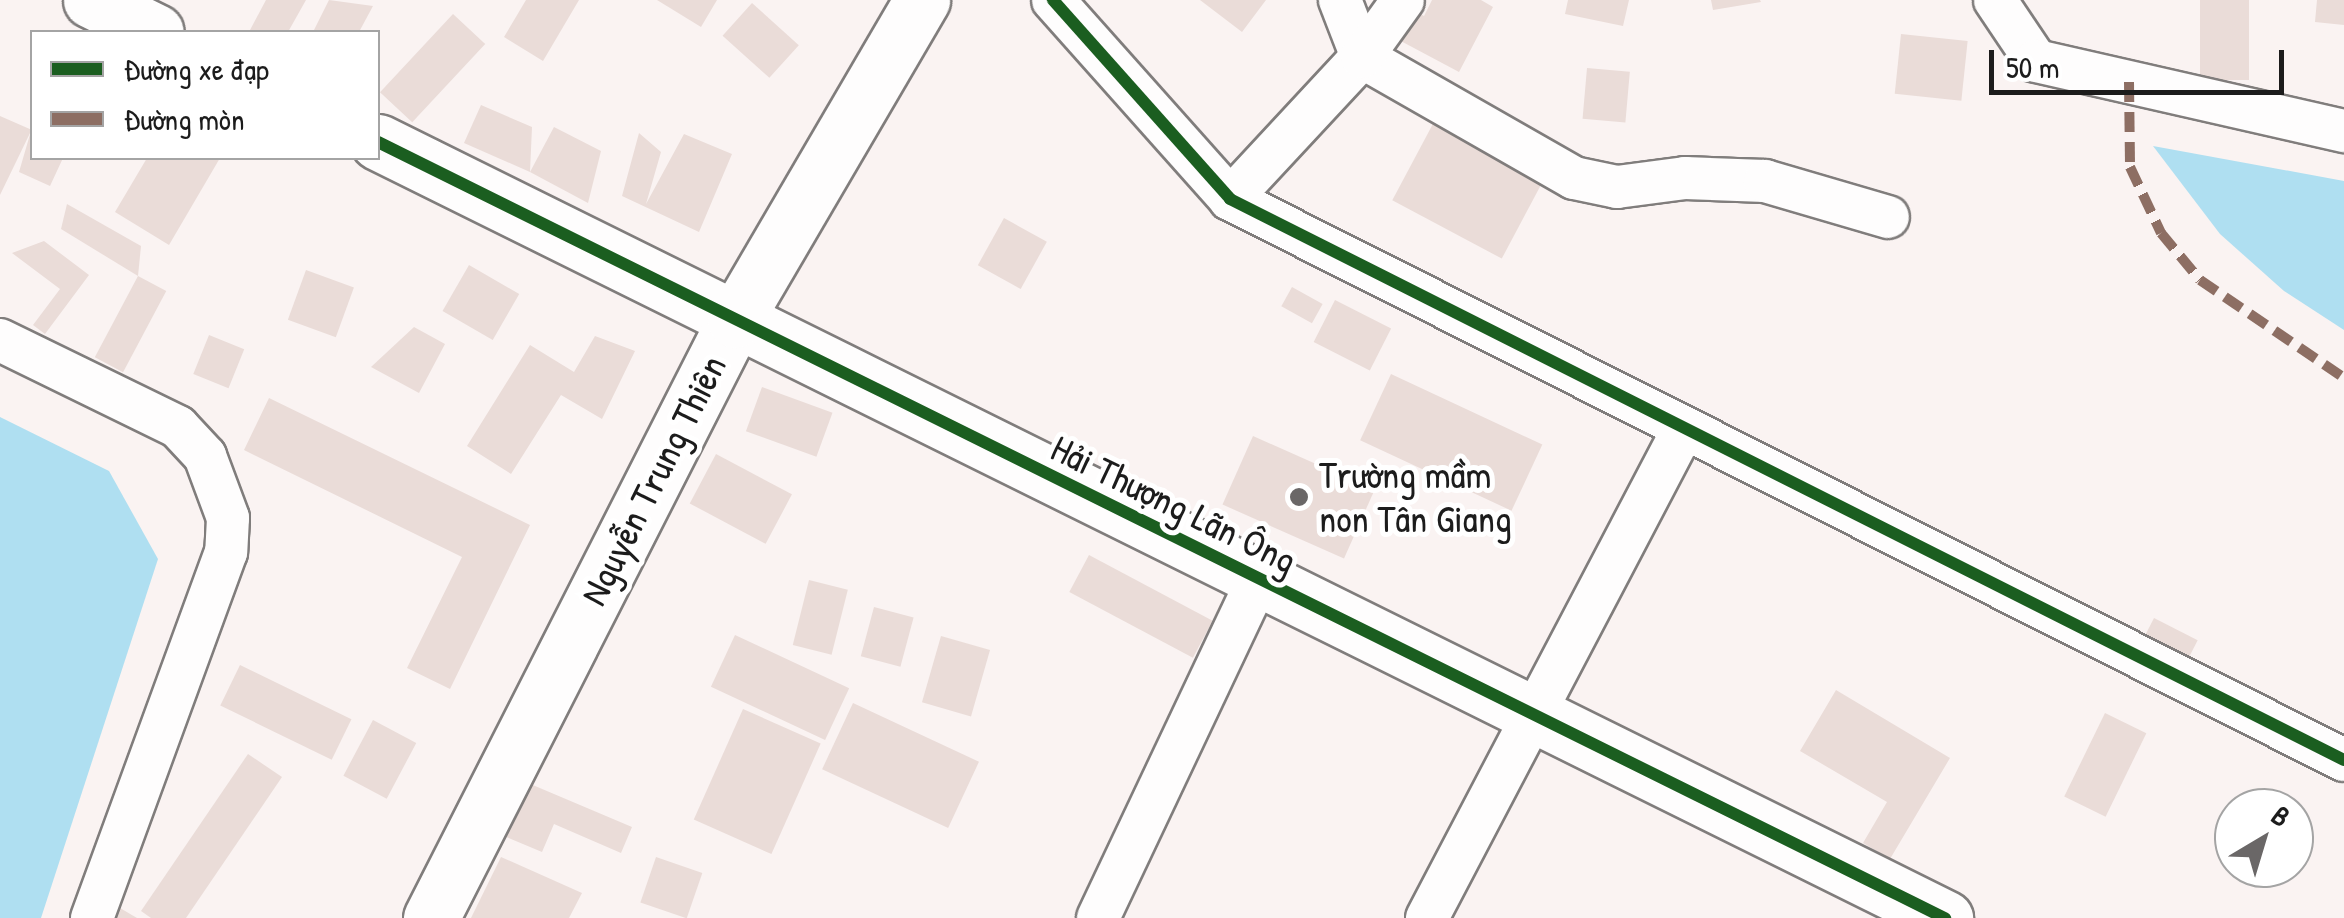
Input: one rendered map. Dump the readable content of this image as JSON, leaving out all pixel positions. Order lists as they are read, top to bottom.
{
  "streets": {
    "street": ["Nguyễn Trung Thiên", "Hải Thượng Lãn Ông"]
  },
  "crossings": [
    ["Nguyễn Trung Thiên", "Hải Thượng Lãn Ông"]
  ],
  "places": ["Trường mầm non Tân Giang"],
  "legend": ["Đường xe đạp", "Đường mòn"],
  "scale_bar": "50 m",
  "north": "top right"
}
